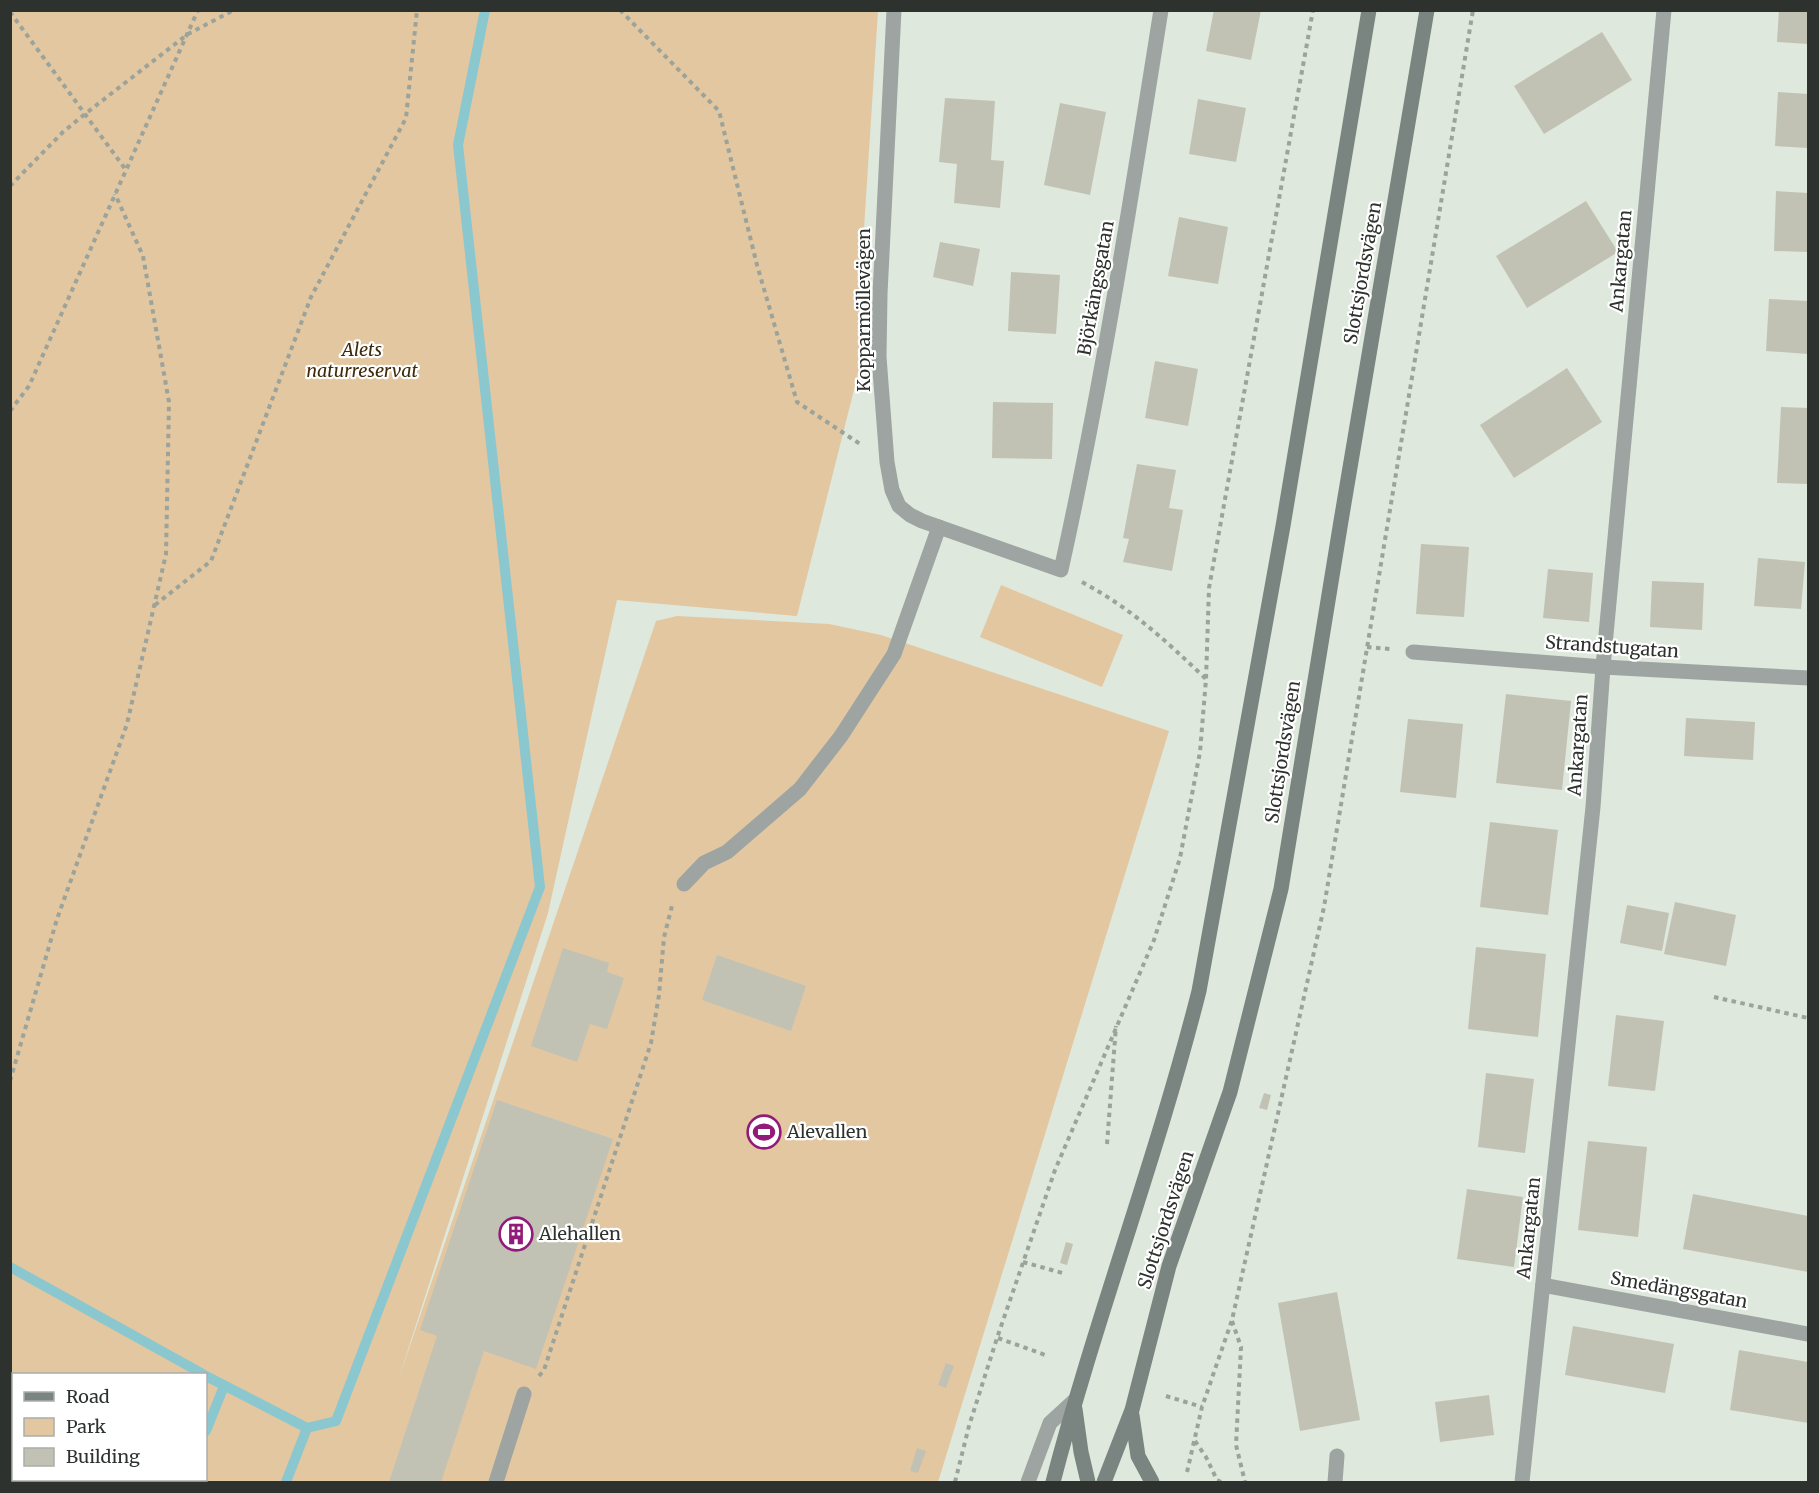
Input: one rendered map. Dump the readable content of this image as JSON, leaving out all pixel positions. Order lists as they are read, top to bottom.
{
  "streets": {
    "main road": ["Slottsjordsvägen"],
    "street": [
      "Ankargatan",
      "Björkängsgatan",
      "Kopparmöllevägen",
      "Strandstugatan",
      "Smedängsgatan"
    ]
  },
  "crossings": [
    ["Ankargatan", "Strandstugatan"],
    ["Ankargatan", "Smedängsgatan"],
    ["Björkängsgatan", "Kopparmöllevägen"]
  ],
  "parks": ["Alets naturreservat"],
  "places": {
    "sports": ["Alevallen"],
    "building": ["Alehallen"]
  },
  "legend": ["Road", "Park", "Building"]
}
